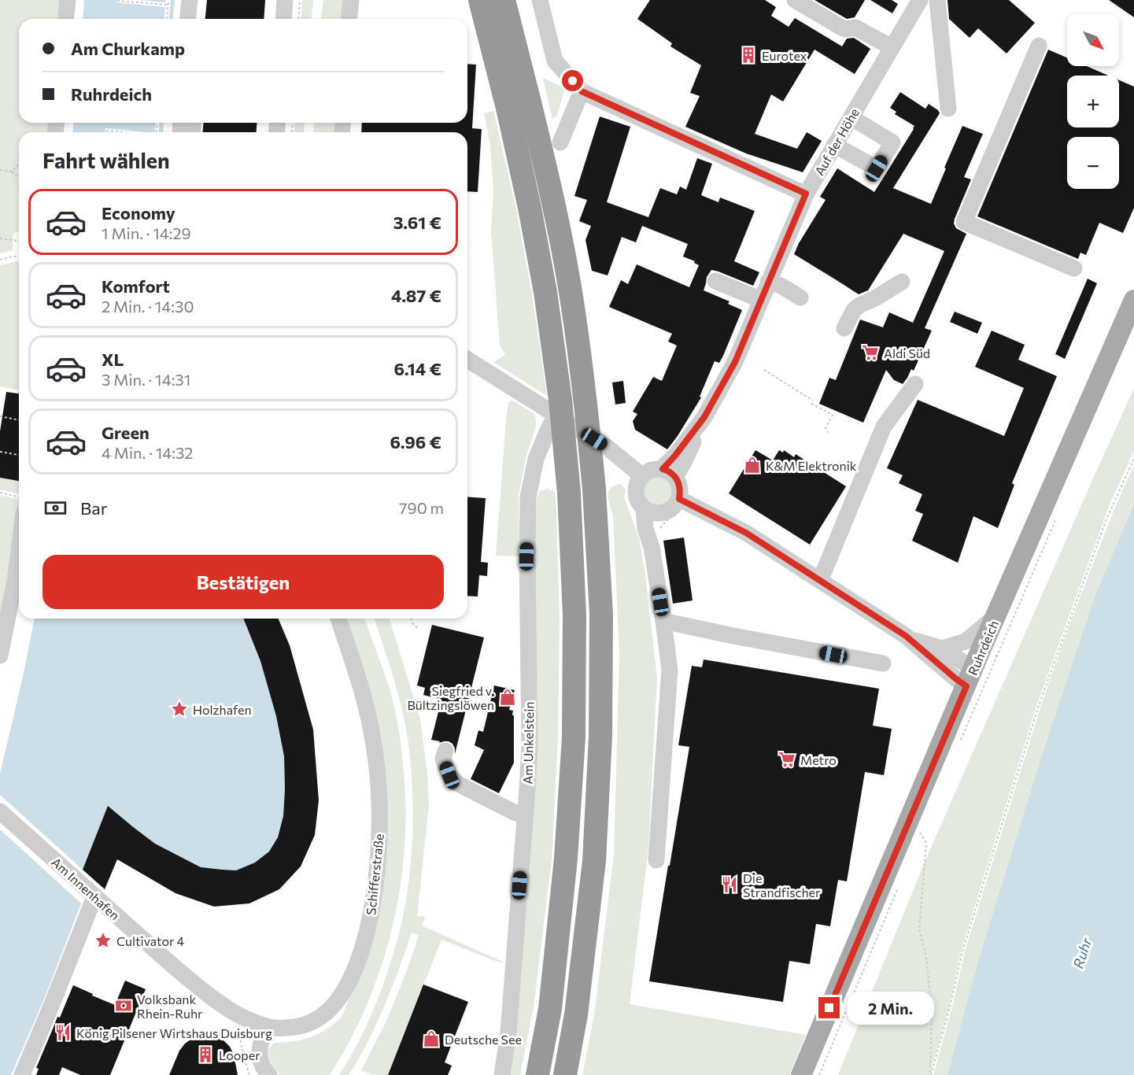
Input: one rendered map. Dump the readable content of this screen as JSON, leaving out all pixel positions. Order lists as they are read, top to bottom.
{
  "streets": {
    "main road": ["Ruhrdeich"],
    "street": [
      "Auf der Höhe",
      "Am Unkelstein",
      "Schifferstraße",
      "Am Innenhafen"
    ]
  },
  "crossings": [
    ["Schifferstraße", "Am Innenhafen"]
  ],
  "water": ["Ruhr"],
  "places": {
    "building": ["Eurotex", "Looper"],
    "supermarket": ["Aldi Süd", "Metro"],
    "shop": ["K&M Elektronik", "Siegfried v. Bültzingslöwen", "Deutsche See"],
    "place": ["Holzhafen", "Cultivator 4"],
    "restaurant": ["Die Strandfischer", "König Pilsener Wirtshaus Duisburg"],
    "bank": ["Volksbank Rhein-Ruhr"]
  },
  "north": "bottom right",
  "page": {
    "map_buttons": ["+", "−"],
    "banner": ["Am Churkamp", "Ruhrdeich"],
    "heading": "Fahrt wählen",
    "list": [
      {
        "name": "Economy",
        "note": "1 Min. · 14:29",
        "value": "3.61 €"
      },
      {
        "name": "Komfort",
        "note": "2 Min. · 14:30",
        "value": "4.87 €"
      },
      {
        "name": "XL",
        "note": "3 Min. · 14:31",
        "value": "6.14 €"
      },
      {
        "name": "Green",
        "note": "4 Min. · 14:32",
        "value": "6.96 €"
      }
    ],
    "pay": ["Bar", "790 m"],
    "buttons": "Bestätigen",
    "bubble": "2 Min."
  }
}
